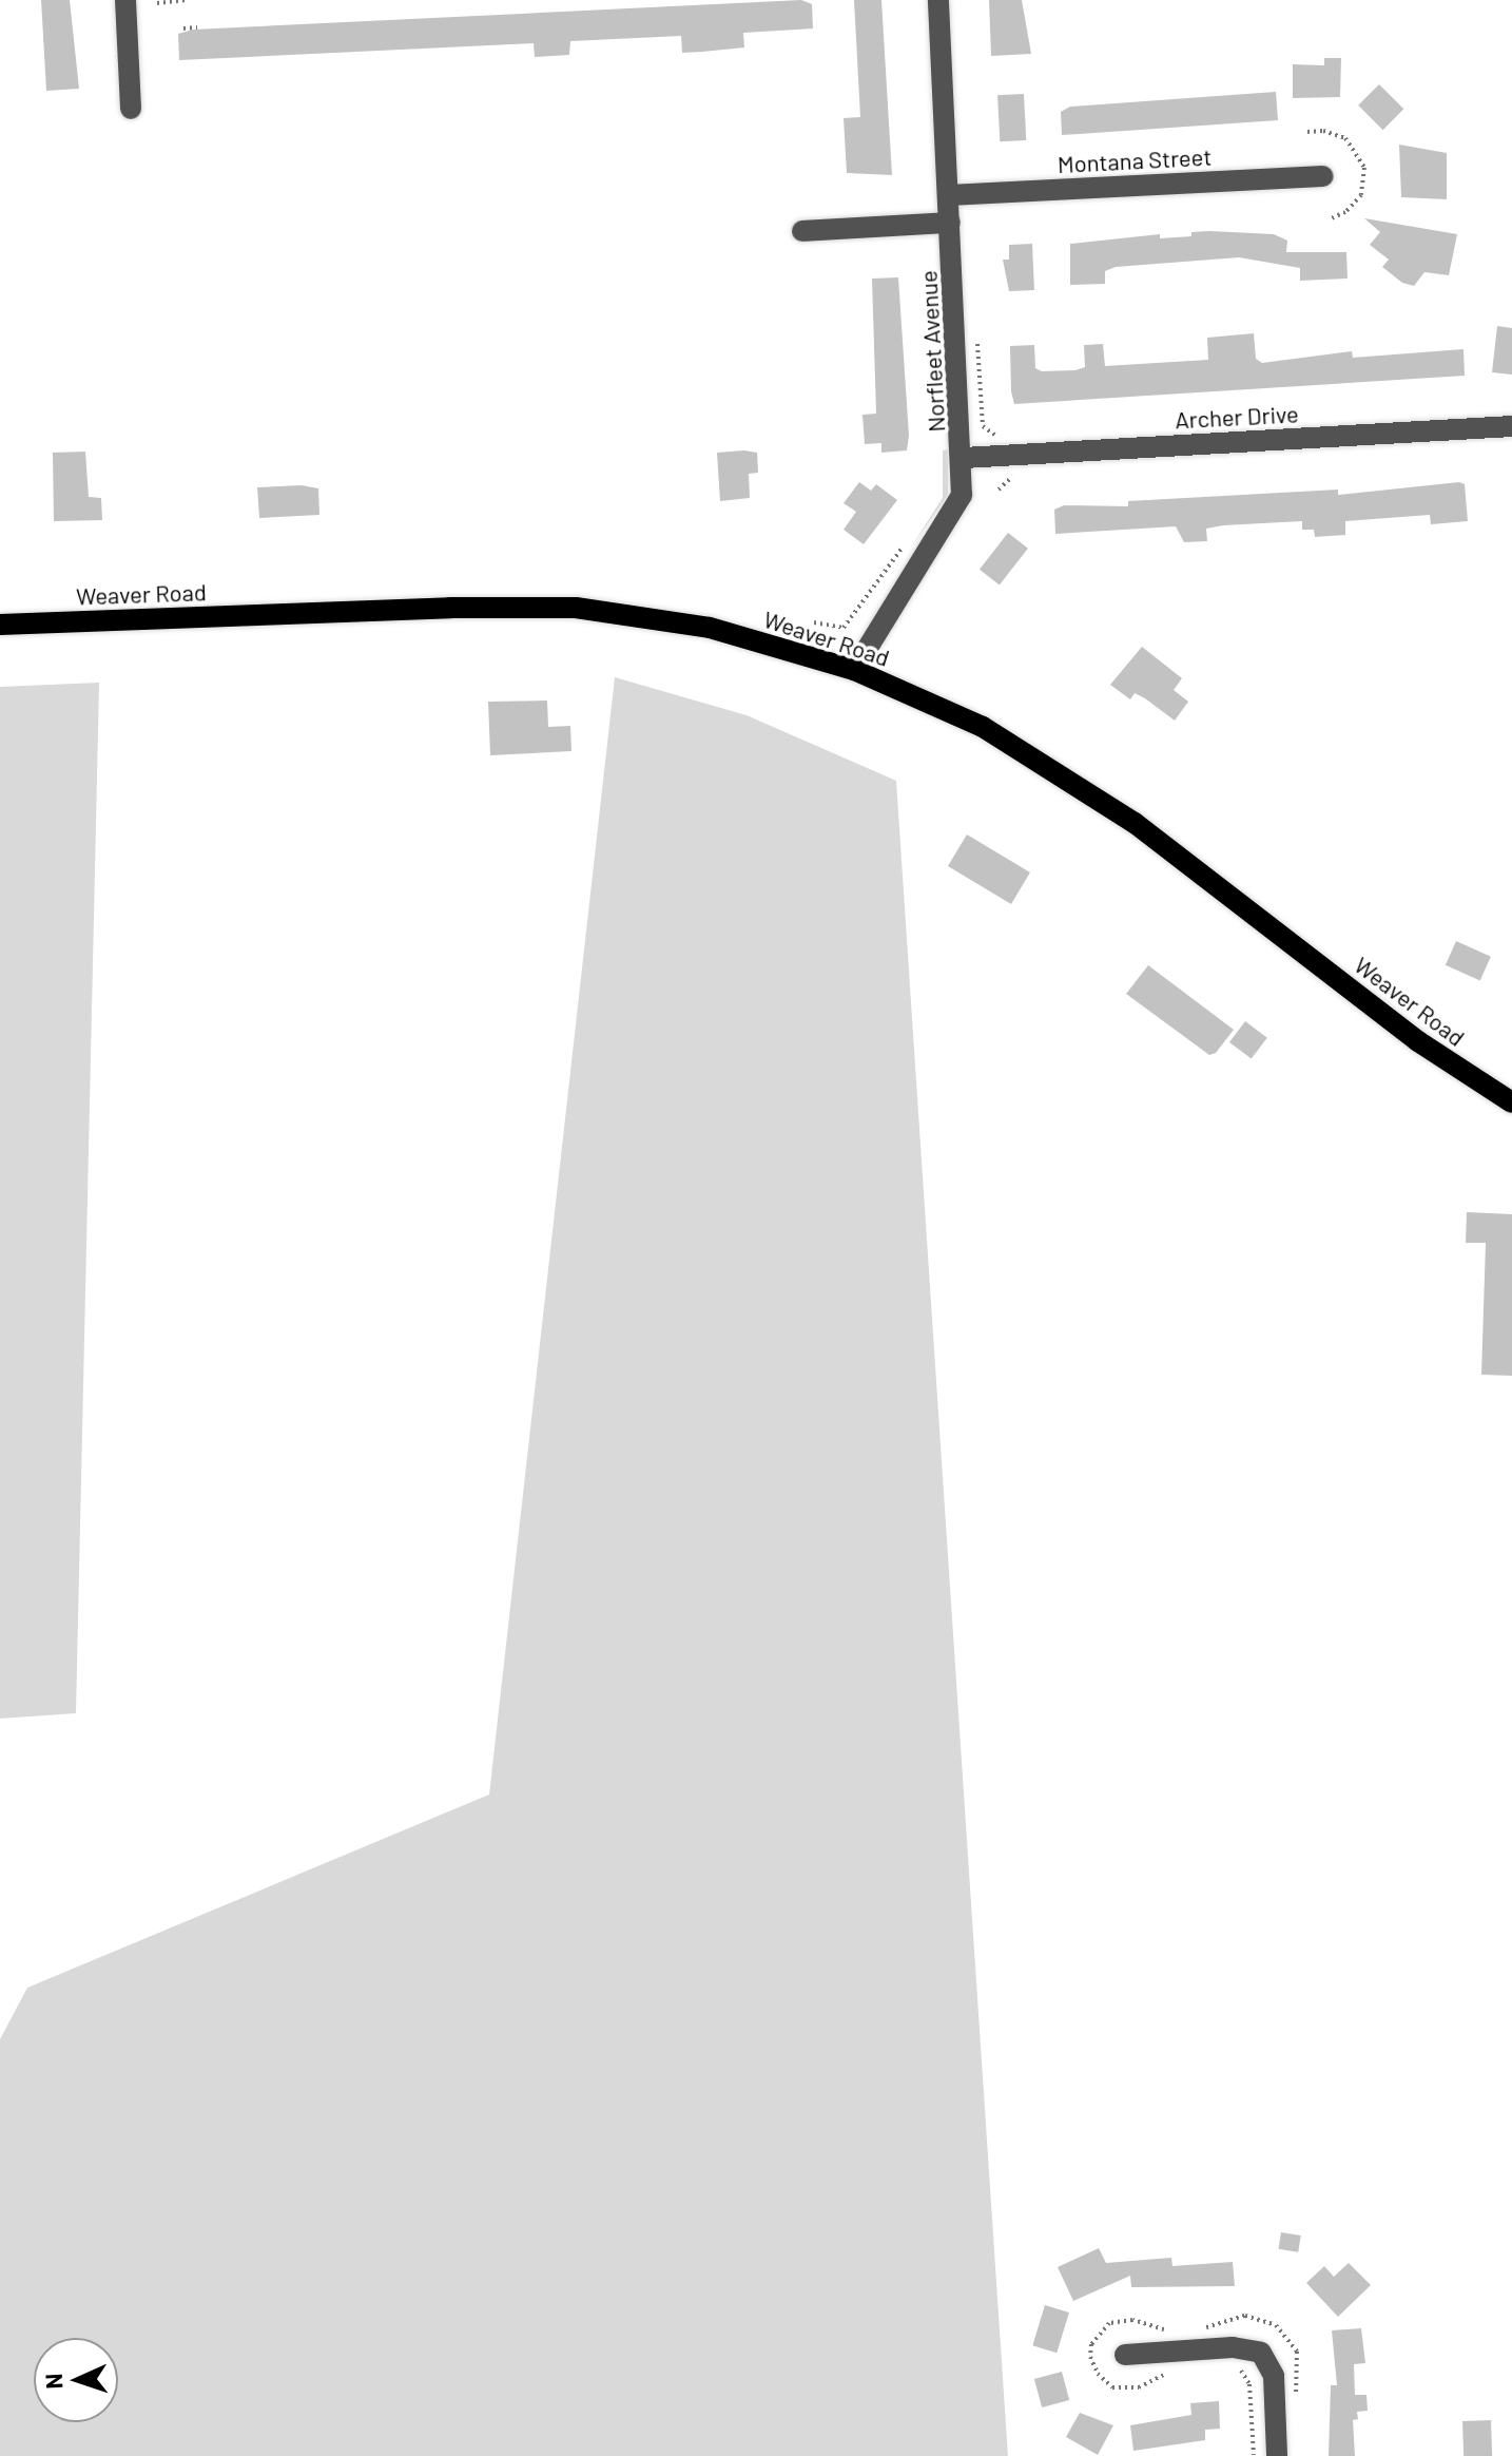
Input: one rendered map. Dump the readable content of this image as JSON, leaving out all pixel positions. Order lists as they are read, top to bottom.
{
  "streets": {
    "main road": ["Weaver Road"],
    "street": ["Montana Street", "Norfleet Avenue", "Archer Drive"]
  },
  "crossings": [
    ["Montana Street", "Norfleet Avenue"],
    ["Norfleet Avenue", "Archer Drive"],
    ["Norfleet Avenue", "Weaver Road"]
  ],
  "north": "left"
}
